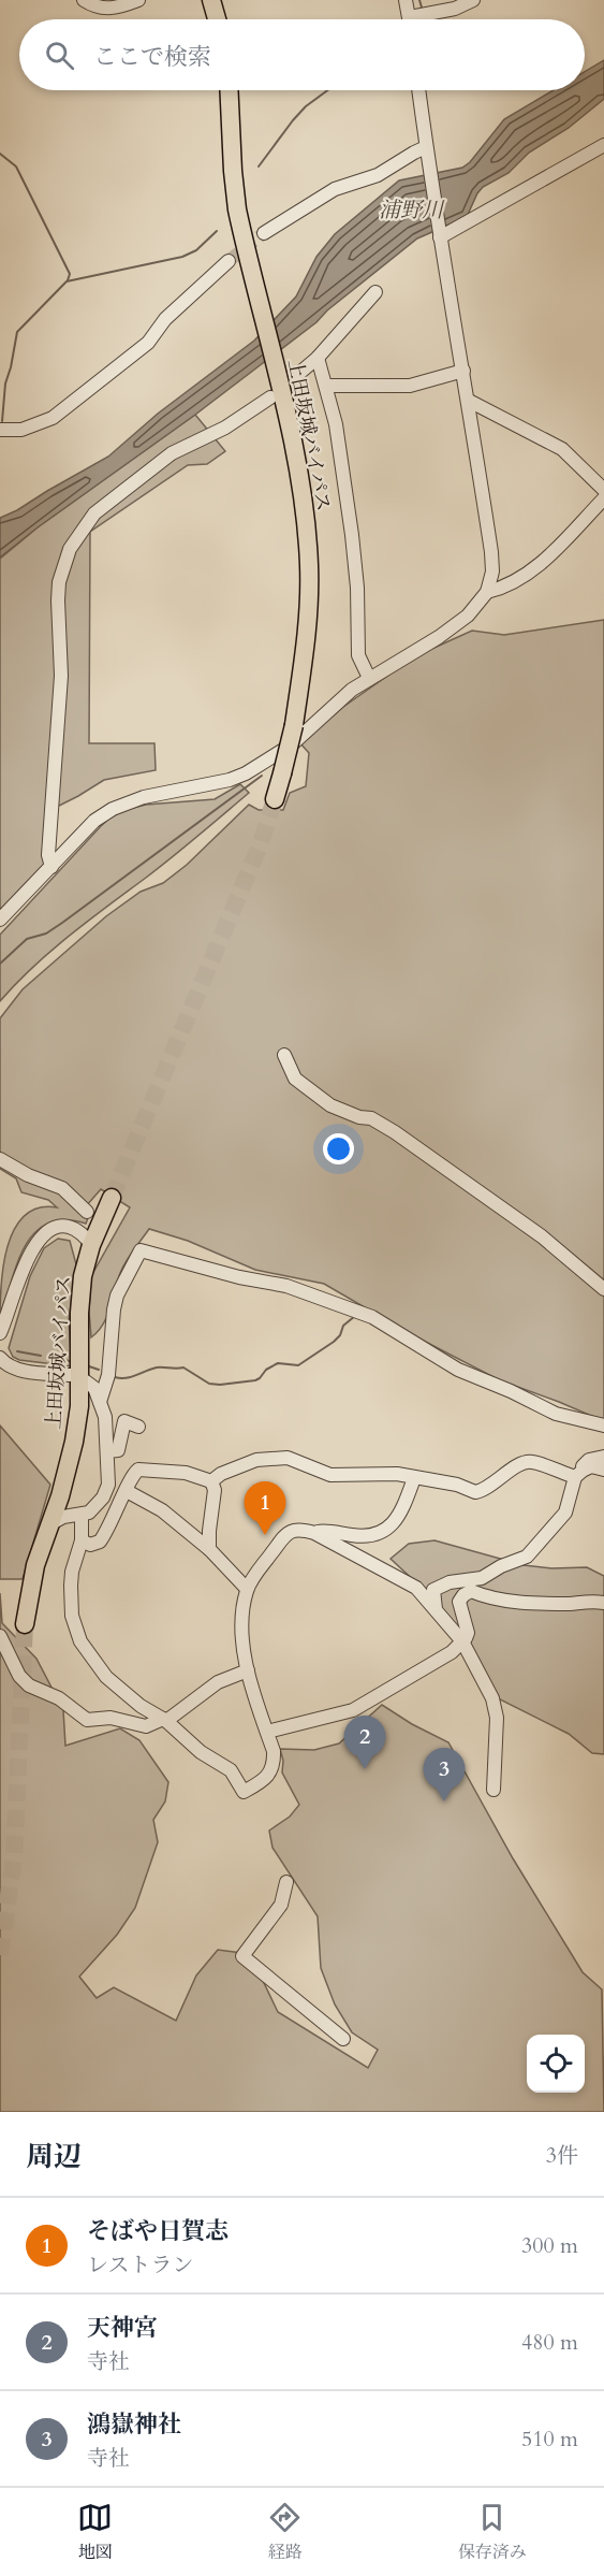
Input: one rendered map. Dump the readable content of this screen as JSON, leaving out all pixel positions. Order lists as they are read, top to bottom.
{
  "streets": {
    "highway": ["上田坂城バイパス"]
  },
  "water": ["浦野川"],
  "page": {
    "search": "ここで検索",
    "pins": ["1", "2", "3"],
    "heading": ["周辺", "3件"],
    "list": [
      {
        "mark": "1",
        "name": "そばや日賀志",
        "note": "レストラン",
        "value": "300 m"
      },
      {
        "mark": "2",
        "name": "天神宮",
        "note": "寺社",
        "value": "480 m"
      },
      {
        "mark": "3",
        "name": "鴻嶽神社",
        "note": "寺社",
        "value": "510 m"
      }
    ],
    "nav": ["地図", "経路", "保存済み"]
  }
}
